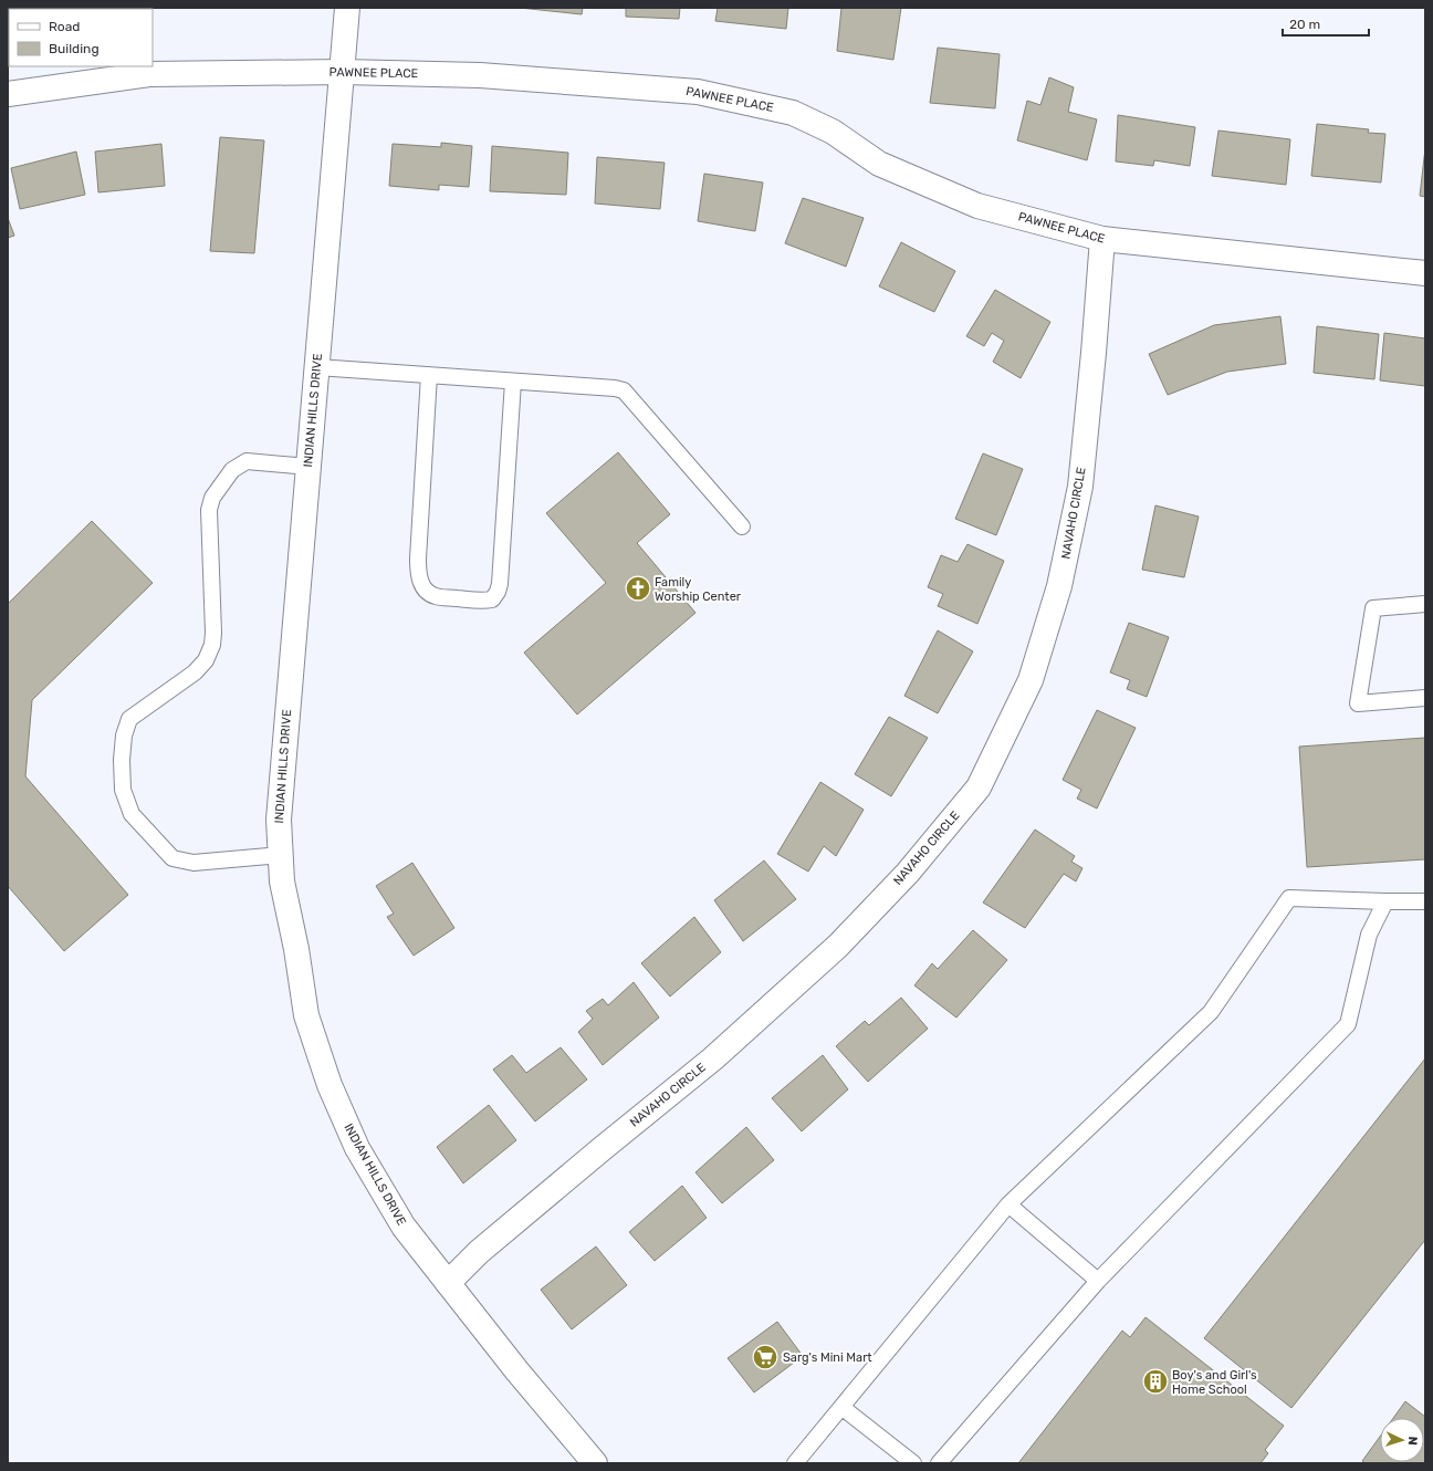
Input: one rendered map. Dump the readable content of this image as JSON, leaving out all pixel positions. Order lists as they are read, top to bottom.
{
  "streets": {
    "street": ["PAWNEE PLACE", "INDIAN HILLS DRIVE", "NAVAHO CIRCLE"]
  },
  "crossings": [
    ["PAWNEE PLACE", "INDIAN HILLS DRIVE"],
    ["PAWNEE PLACE", "NAVAHO CIRCLE"],
    ["INDIAN HILLS DRIVE", "NAVAHO CIRCLE"]
  ],
  "places": {
    "church": ["Family Worship Center"],
    "supermarket": ["Sarg's Mini Mart"],
    "building": ["Boy's and Girl's Home School"]
  },
  "legend": ["Road", "Building"],
  "scale_bar": "20 m",
  "north": "right"
}
